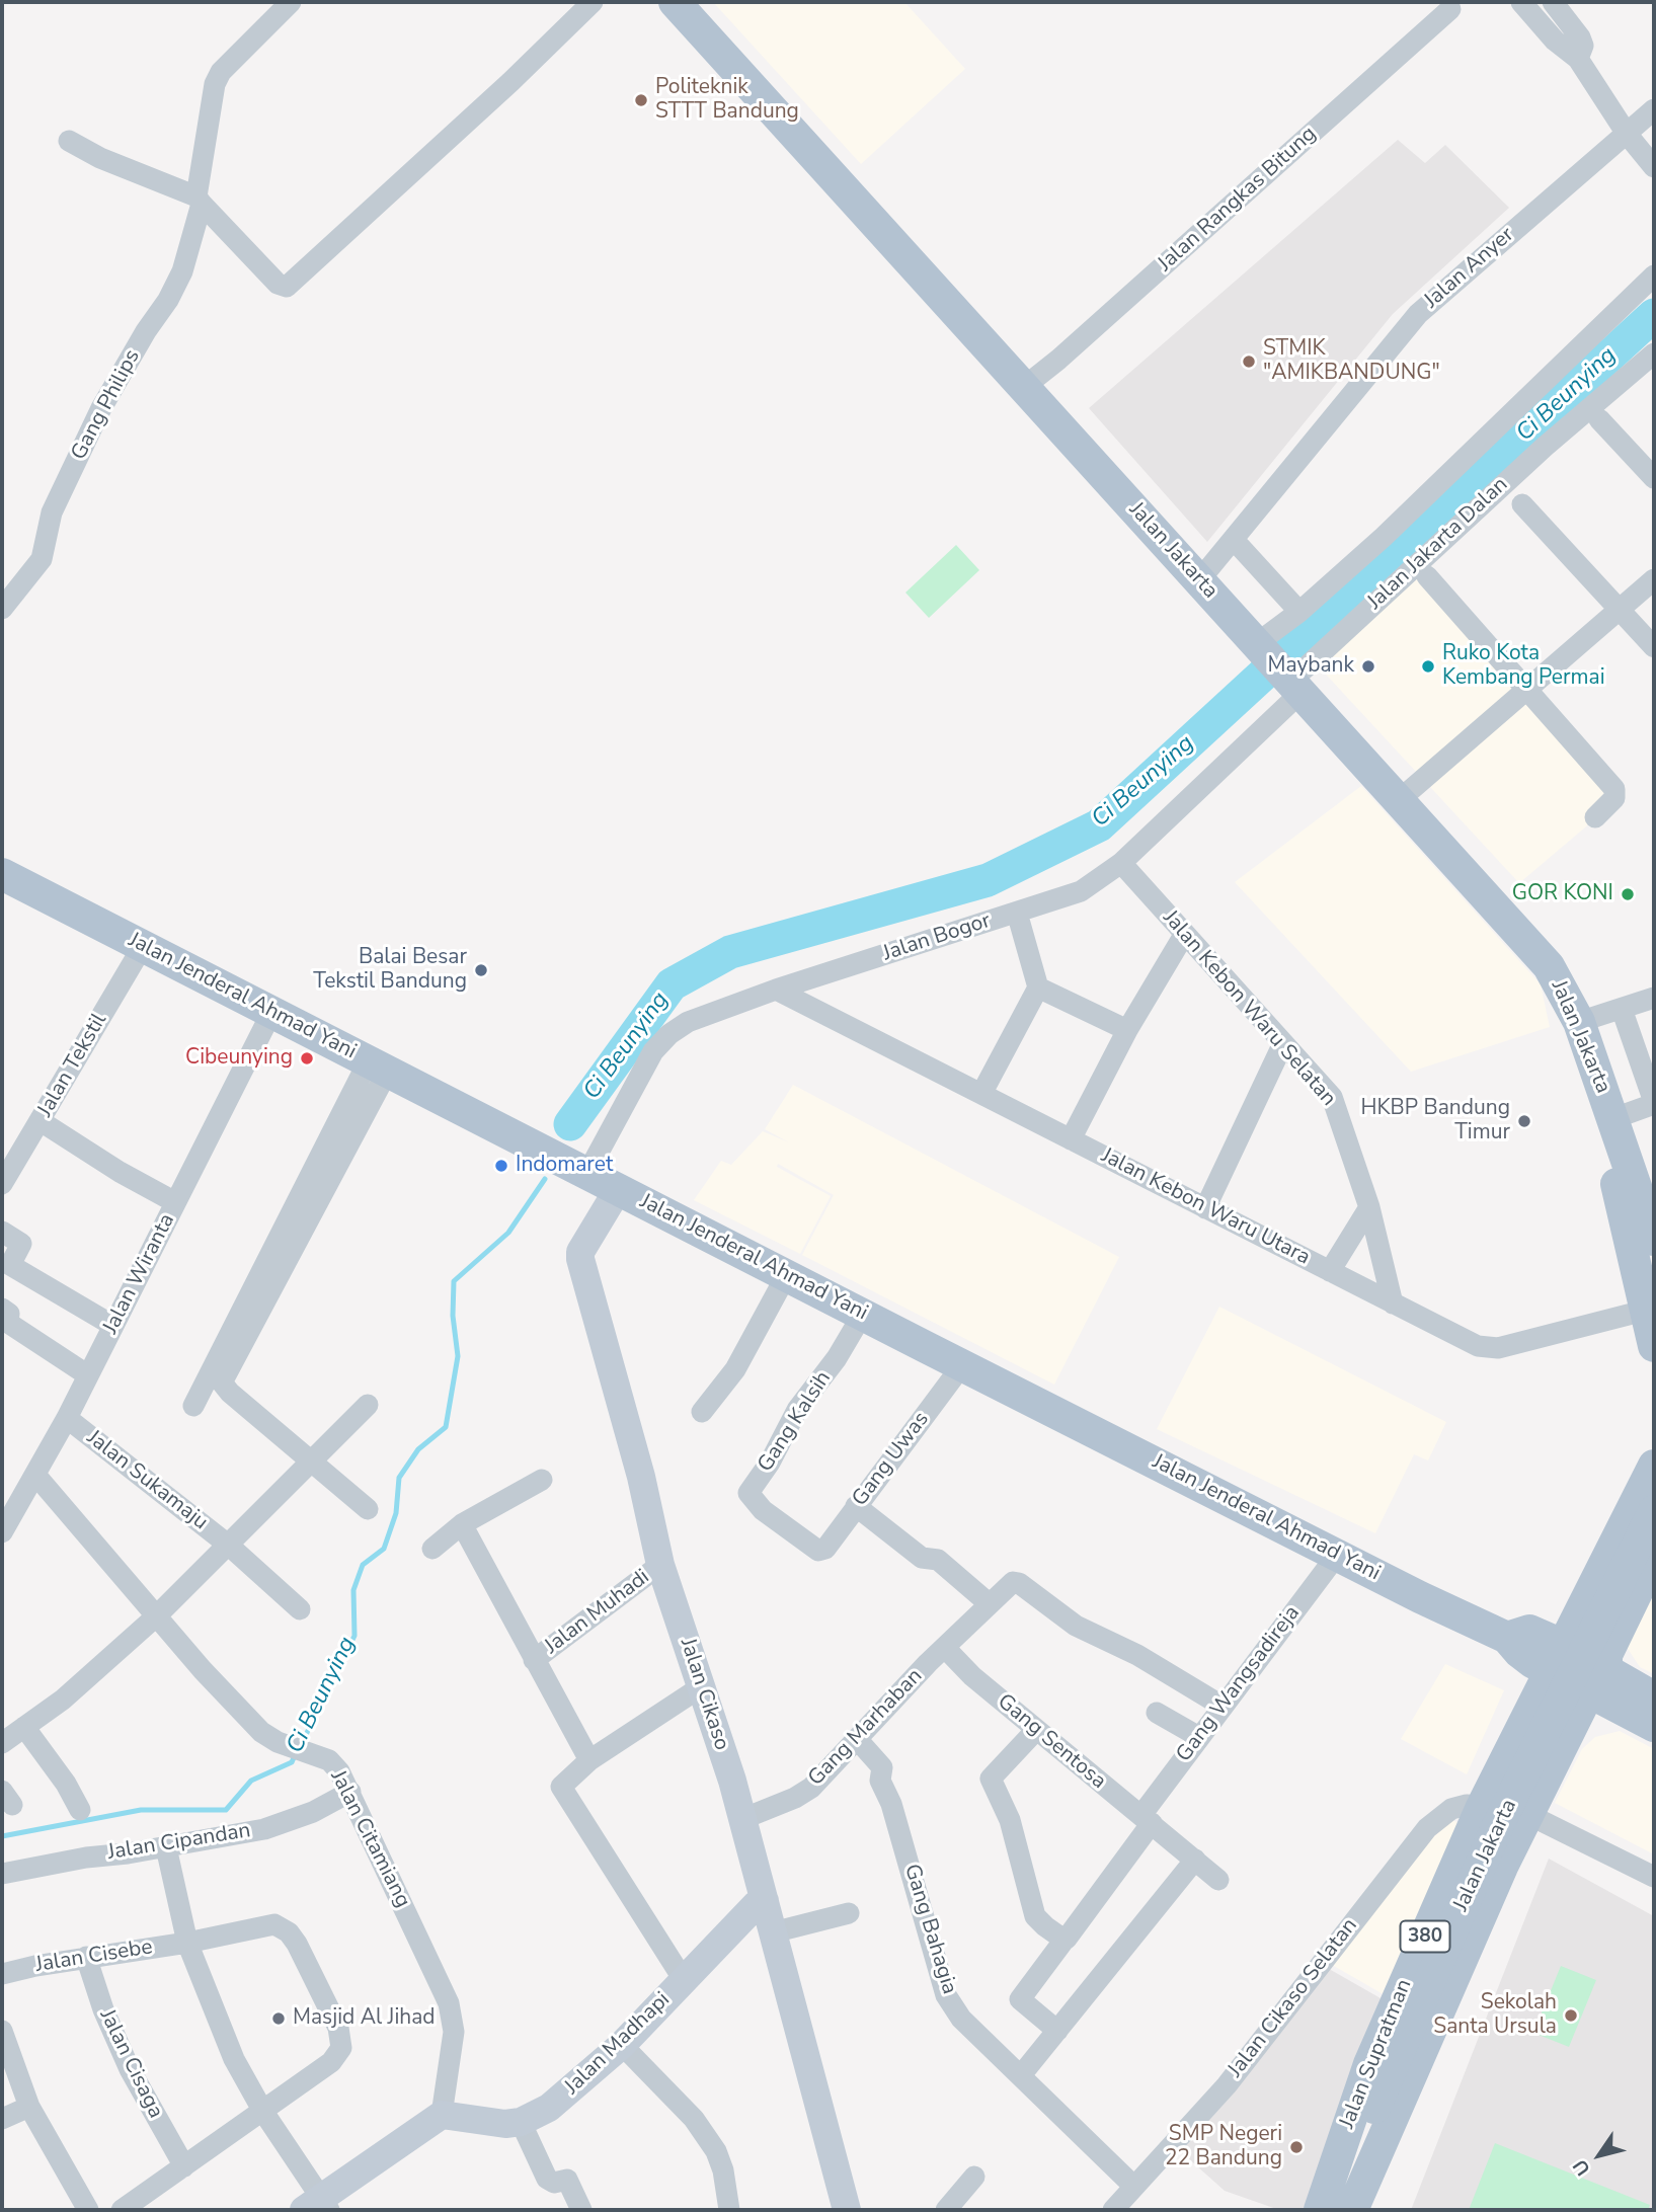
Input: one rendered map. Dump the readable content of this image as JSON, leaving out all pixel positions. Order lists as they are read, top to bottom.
{
  "streets": {
    "main road": [
      "Jalan Jakarta",
      "Jalan Jenderal Ahmad Yani",
      "380",
      "Jalan Supratman"
    ],
    "street": [
      "Jalan Rangkas Bitung",
      "Jalan Anyer",
      "Gang Philips",
      "Jalan Jakarta Dalan",
      "Jalan Bogor",
      "Jalan Kebon Waru Selatan",
      "Jalan Tekstil",
      "Jalan Kebon Waru Utara",
      "Jalan Wiranta",
      "Gang Kalsih",
      "Gang Uwas",
      "Jalan Sukamaju",
      "Jalan Muhadi",
      "Gang Wangsadireja",
      "Jalan Cikaso",
      "Gang Marhaban",
      "Gang Sentosa",
      "Jalan Citamiang",
      "Jalan Cipandan",
      "Gang Bahagia",
      "Jalan Cisebe",
      "Jalan Cikaso Selatan",
      "Jalan Madhapi",
      "Jalan Cisaga"
    ]
  },
  "crossings": [
    ["Jalan Rangkas Bitung", "Jalan Jakarta"],
    ["Jalan Anyer", "Jalan Jakarta"],
    ["Jalan Jakarta Dalan", "Jalan Jakarta"],
    ["Jalan Jakarta Dalan", "Jalan Bogor"],
    ["Jalan Jakarta", "Jalan Bogor"],
    ["Jalan Bogor", "Jalan Jenderal Ahmad Yani"],
    ["Jalan Bogor", "Jalan Kebon Waru Selatan"],
    ["Jalan Bogor", "Jalan Kebon Waru Utara"],
    ["Jalan Jenderal Ahmad Yani", "Jalan Tekstil"],
    ["Jalan Jenderal Ahmad Yani", "Jalan Wiranta"],
    ["Jalan Jenderal Ahmad Yani", "Gang Kalsih"],
    ["Jalan Jenderal Ahmad Yani", "Gang Uwas"],
    ["Jalan Jenderal Ahmad Yani", "Gang Wangsadireja"],
    ["Jalan Jenderal Ahmad Yani", "Jalan Cikaso"],
    ["Jalan Jenderal Ahmad Yani", "Jalan Supratman"],
    ["Jalan Kebon Waru Selatan", "Jalan Kebon Waru Utara"],
    ["Jalan Wiranta", "Jalan Sukamaju"],
    ["Jalan Wiranta", "Jalan Citamiang"],
    ["Gang Kalsih", "Gang Uwas"],
    ["Jalan Muhadi", "Jalan Cikaso"],
    ["Gang Wangsadireja", "Gang Sentosa"],
    ["Jalan Cikaso", "Gang Marhaban"],
    ["Jalan Cikaso", "Jalan Madhapi"],
    ["Gang Marhaban", "Gang Sentosa"],
    ["Gang Marhaban", "Gang Bahagia"],
    ["Jalan Citamiang", "Jalan Cipandan"],
    ["Jalan Citamiang", "Jalan Madhapi"],
    ["Gang Bahagia", "Jalan Cikaso Selatan"],
    ["Jalan Cisebe", "Jalan Cisaga"],
    ["Jalan Cikaso Selatan", "Jalan Supratman"]
  ],
  "water": ["Ci Beunying"],
  "places": [
    "Politeknik STTT Bandung",
    "STMIK \"AMIKBANDUNG\"",
    "Maybank",
    "Ruko Kota Kembang Permai",
    "GOR KONI",
    "Balai Besar Tekstil Bandung",
    "Cibeunying",
    "HKBP Bandung Timur",
    "Indomaret",
    "Sekolah Santa Ursula",
    "Masjid Al Jihad",
    "SMP Negeri 22 Bandung"
  ],
  "north": "bottom left"
}
